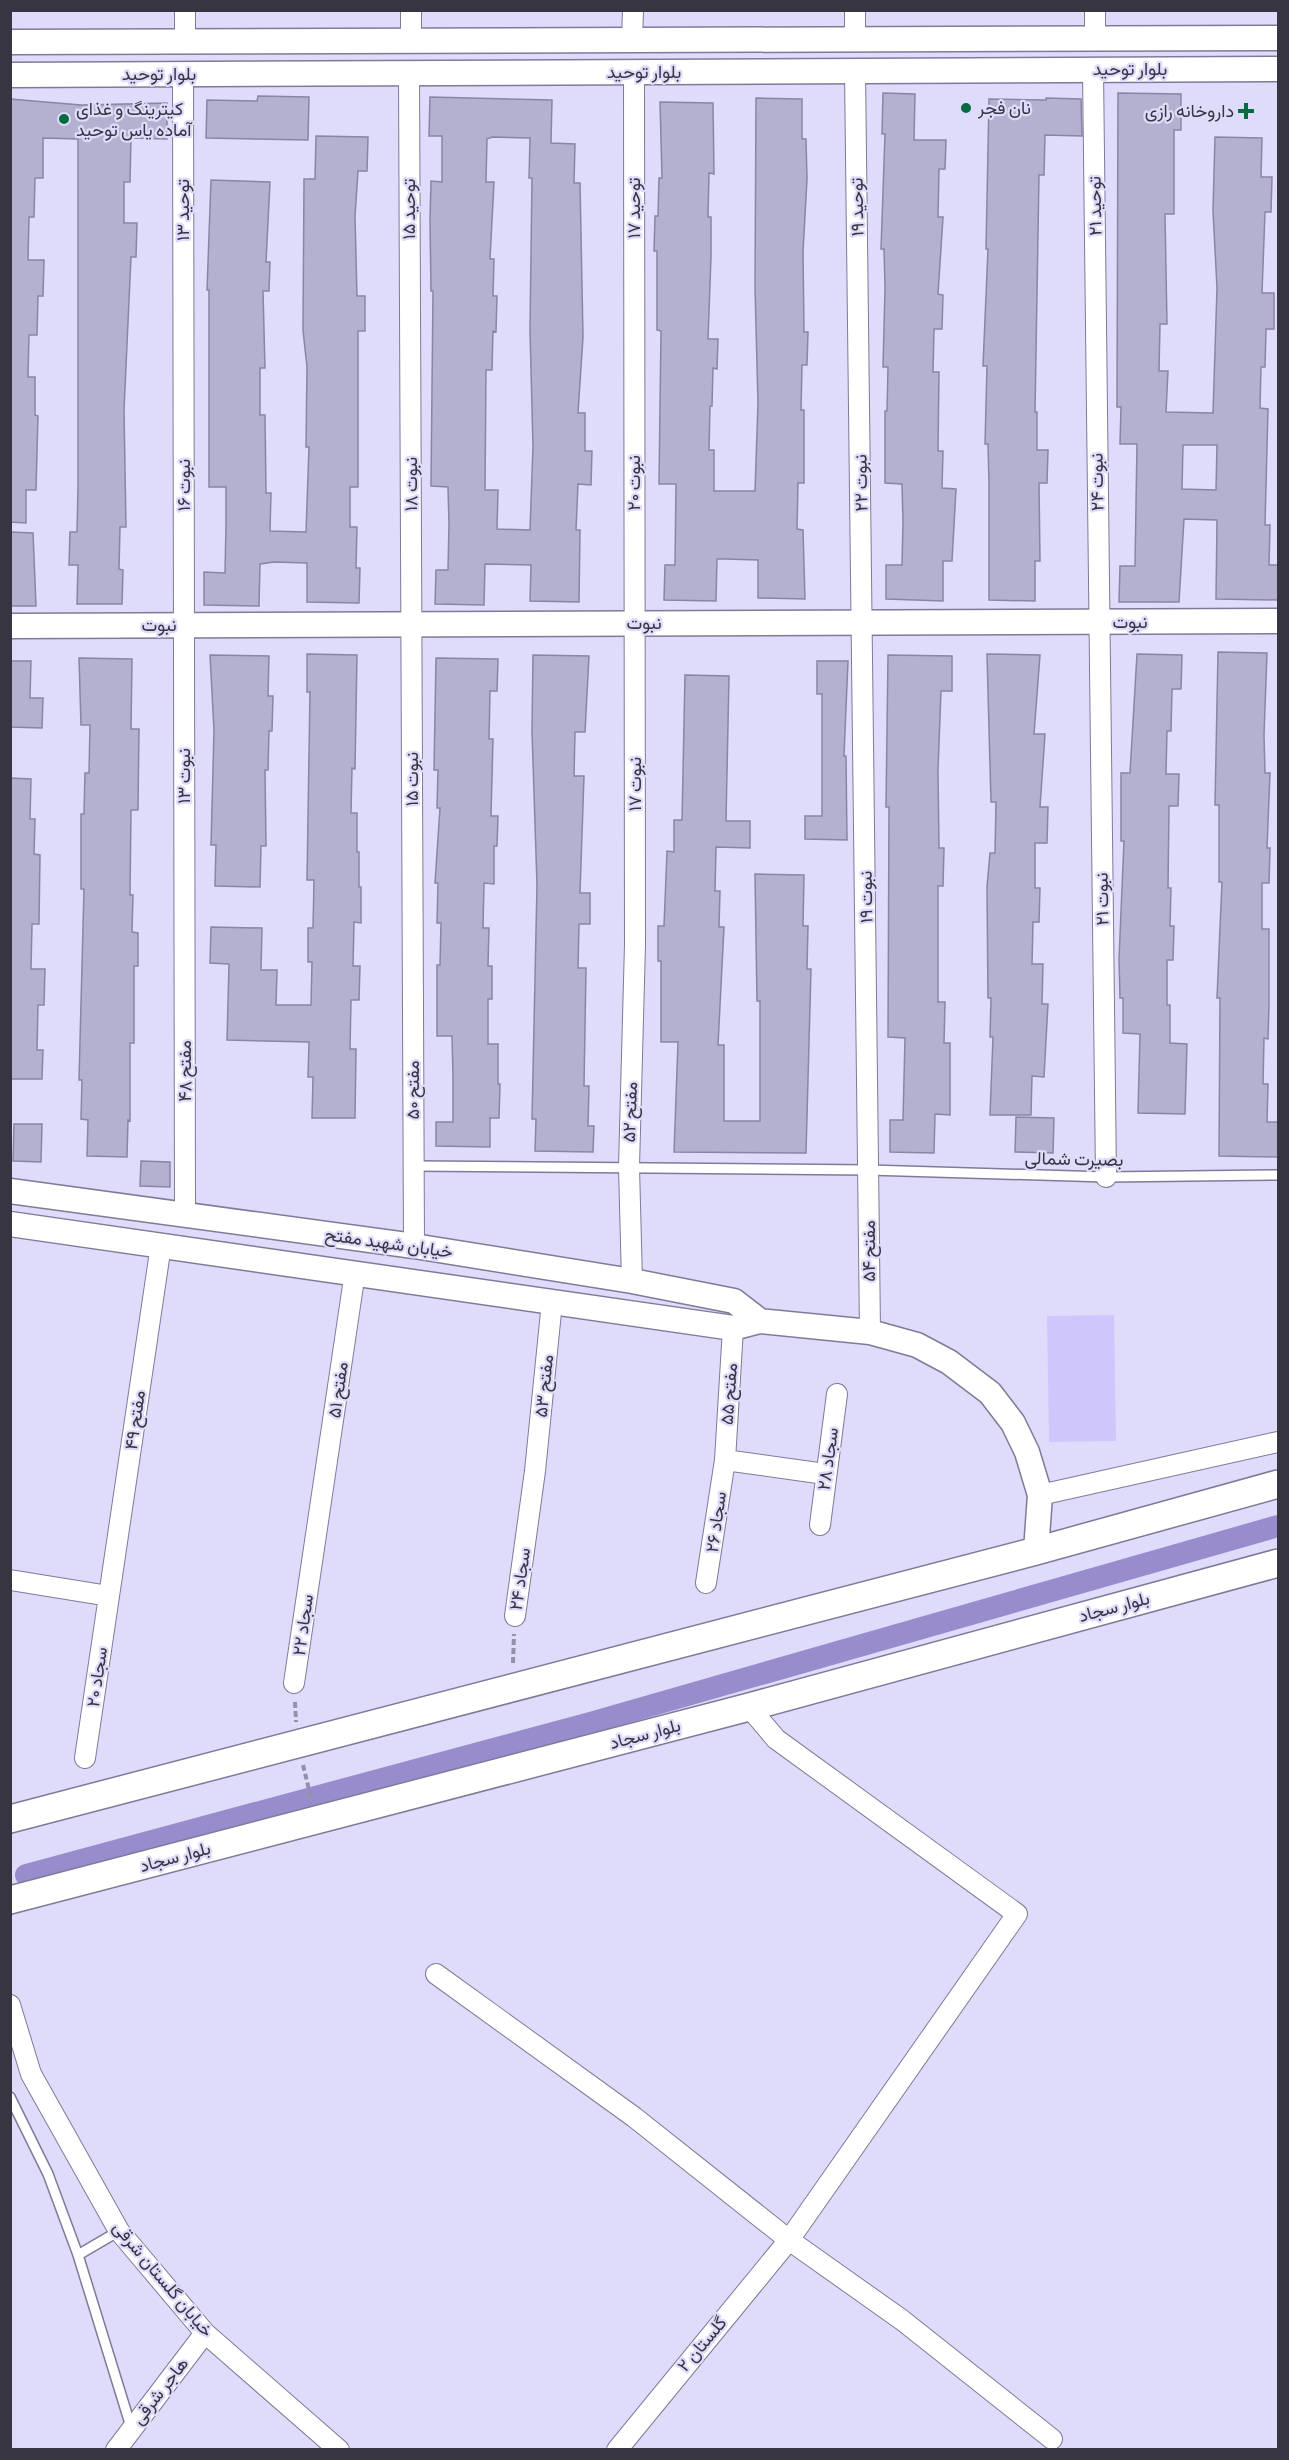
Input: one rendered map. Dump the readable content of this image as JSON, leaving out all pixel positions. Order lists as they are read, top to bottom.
{
  "streets": {
    "main road": ["بلوار سجاد"],
    "street": [
      "بلوار توحید",
      "توحید ۲۱",
      "توحید ۱۹",
      "توحید ۱۷",
      "توحید ۱۵",
      "توحید ۱۳",
      "نبوت ۲۴",
      "نبوت ۲۰",
      "نبوت ۲۲",
      "نبوت ۱۸",
      "نبوت ۱۶",
      "نبوت",
      "نبوت ۱۳",
      "نبوت ۱۵",
      "نبوت ۱۷",
      "نبوت ۱۹",
      "نبوت ۲۱",
      "مفتح ۴۸",
      "مفتح ۵۰",
      "مفتح ۵۲",
      "خیابان شهید مفتح",
      "مفتح ۵۴",
      "مفتح ۵۳",
      "مفتح ۵۱",
      "مفتح ۵۵",
      "مفتح ۴۹",
      "سجاد ۲۸",
      "سجاد ۲۶",
      "سجاد ۲۴",
      "سجاد ۲۲",
      "سجاد ۲۰",
      "خیابان گلستان شرقی",
      "گلستان ۲",
      "هاجر شرقی"
    ],
    "lane": ["بصیرت شمالی"]
  },
  "crossings": [
    ["بلوار توحید", "توحید ۲۱"],
    ["بلوار توحید", "توحید ۱۹"],
    ["بلوار توحید", "توحید ۱۷"],
    ["بلوار توحید", "توحید ۱۵"],
    ["بلوار توحید", "توحید ۱۳"],
    ["توحید ۲۱", "نبوت ۲۴"],
    ["توحید ۱۹", "نبوت ۲۲"],
    ["توحید ۱۷", "نبوت ۲۰"],
    ["توحید ۱۵", "نبوت ۱۸"],
    ["توحید ۱۳", "نبوت ۱۶"],
    ["نبوت ۲۴", "نبوت"],
    ["نبوت ۲۴", "نبوت ۲۱"],
    ["نبوت ۲۰", "نبوت"],
    ["نبوت ۲۰", "نبوت ۱۷"],
    ["نبوت ۲۲", "نبوت"],
    ["نبوت ۲۲", "نبوت ۱۹"],
    ["نبوت ۱۸", "نبوت"],
    ["نبوت ۱۸", "نبوت ۱۵"],
    ["نبوت ۱۶", "نبوت"],
    ["نبوت ۱۶", "نبوت ۱۳"],
    ["نبوت", "نبوت ۱۳"],
    ["نبوت", "نبوت ۱۵"],
    ["نبوت", "نبوت ۱۷"],
    ["نبوت", "نبوت ۱۹"],
    ["نبوت", "نبوت ۲۱"],
    ["نبوت ۱۳", "مفتح ۴۸"],
    ["نبوت ۱۵", "مفتح ۵۰"],
    ["نبوت ۱۷", "مفتح ۵۲"],
    ["نبوت ۱۹", "بصیرت شمالی"],
    ["نبوت ۱۹", "مفتح ۵۴"],
    ["نبوت ۲۱", "بصیرت شمالی"],
    ["مفتح ۴۸", "خیابان شهید مفتح"],
    ["مفتح ۵۰", "بصیرت شمالی"],
    ["مفتح ۵۰", "خیابان شهید مفتح"],
    ["مفتح ۵۲", "بصیرت شمالی"],
    ["مفتح ۵۲", "خیابان شهید مفتح"],
    ["بصیرت شمالی", "مفتح ۵۴"],
    ["خیابان شهید مفتح", "مفتح ۵۴"],
    ["خیابان شهید مفتح", "مفتح ۵۳"],
    ["خیابان شهید مفتح", "مفتح ۵۱"],
    ["خیابان شهید مفتح", "مفتح ۵۵"],
    ["خیابان شهید مفتح", "مفتح ۴۹"],
    ["مفتح ۵۳", "سجاد ۲۴"],
    ["مفتح ۵۱", "سجاد ۲۲"],
    ["مفتح ۵۵", "سجاد ۲۶"],
    ["مفتح ۴۹", "سجاد ۲۰"],
    ["بلوار سجاد", "گلستان ۲"],
    ["خیابان گلستان شرقی", "هاجر شرقی"]
  ],
  "places": {
    "other": ["نان فجر", "کیترینگ و غذای آماده یاس توحید"],
    "health": ["داروخانه رازی"]
  }
}
